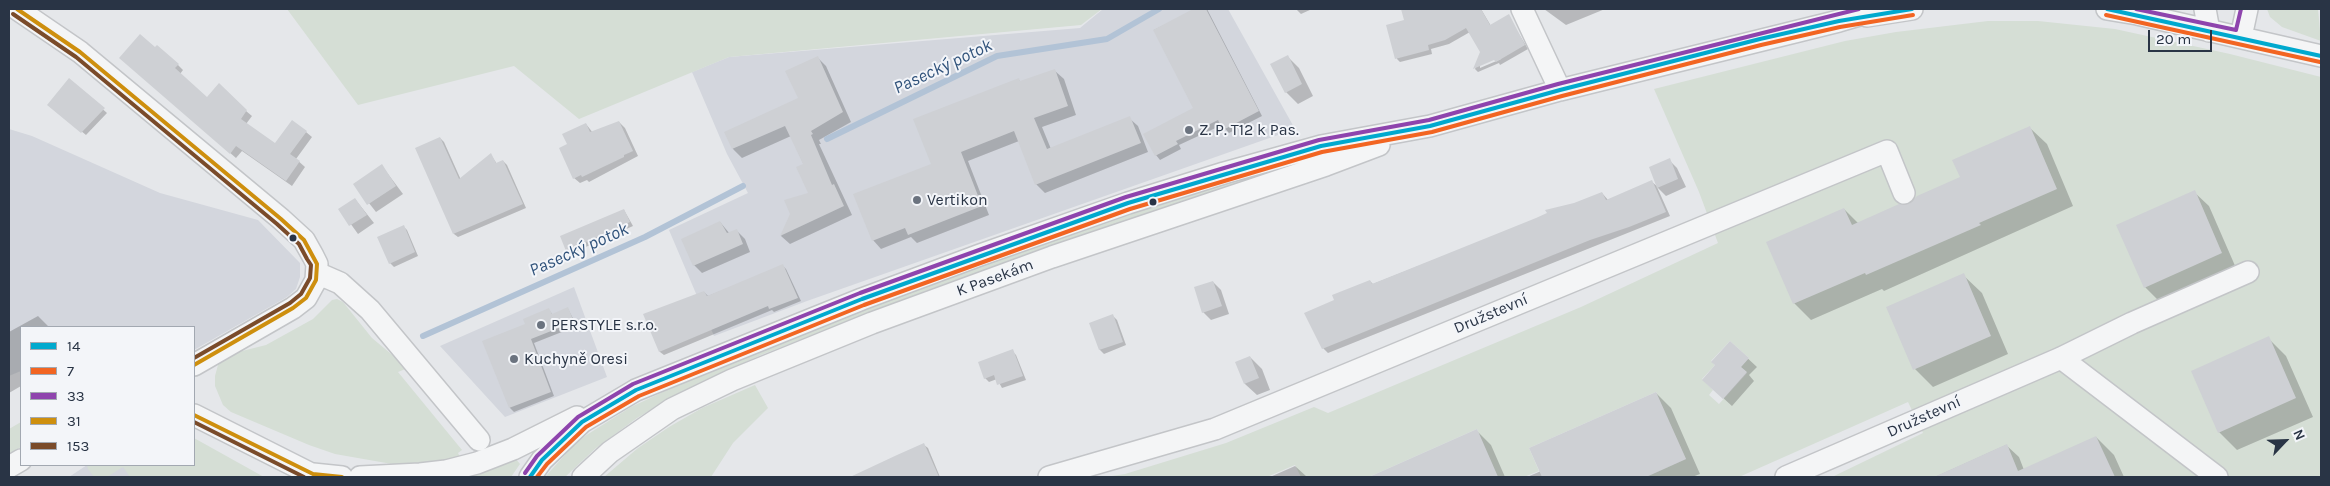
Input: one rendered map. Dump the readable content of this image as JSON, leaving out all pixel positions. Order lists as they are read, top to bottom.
{
  "streets": {
    "street": ["K Pasekám", "Družstevní"]
  },
  "water": ["Pasecký potok"],
  "places": [
    "Z. P. T12 k Pas.",
    "Vertikon",
    "PERSTYLE s.r.o.",
    "Kuchyně Oresi"
  ],
  "lines": [
    "transit line 14",
    "transit line 33",
    "transit line 31",
    "transit line 153",
    "transit line 7"
  ],
  "legend": [
    "14",
    "7",
    "33",
    "31",
    "153"
  ],
  "scale_bar": "20 m",
  "north": "top right"
}
